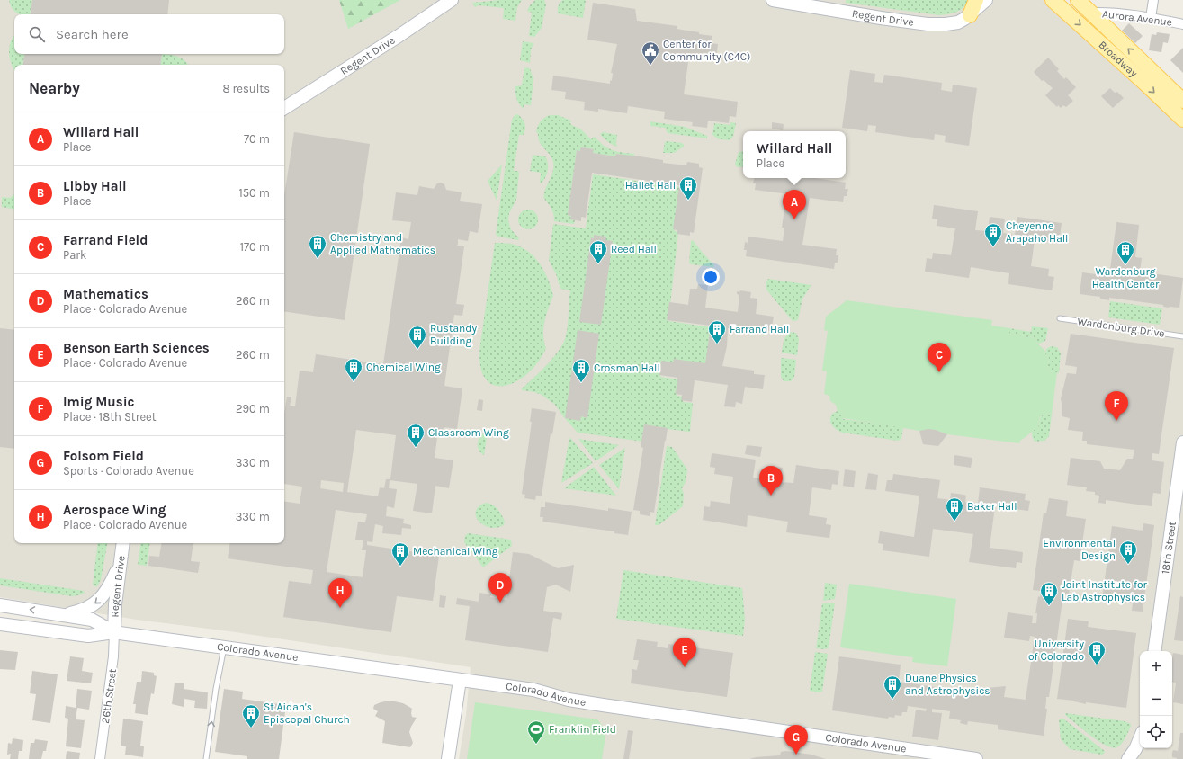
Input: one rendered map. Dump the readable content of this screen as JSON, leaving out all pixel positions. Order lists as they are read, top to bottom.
{
  "streets": {
    "main road": ["Broadway"],
    "street": [
      "Regent Drive",
      "Aurora Avenue",
      "18th Street",
      "Colorado Avenue",
      "26th Street"
    ],
    "lane": ["Wardenburg Drive"]
  },
  "crossings": [
    ["Regent Drive", "Colorado Avenue"],
    ["Regent Drive", "26th Street"],
    ["Aurora Avenue", "Broadway"],
    ["Colorado Avenue", "26th Street"]
  ],
  "places": {
    "public building": ["Center for Community (C4C)"],
    "building": [
      "Hallet Hall",
      "Cheyenne Arapaho Hall",
      "Chemistry and Applied Mathematics",
      "Reed Hall",
      "Wardenburg Health Center",
      "Farrand Hall",
      "Rustandy Building",
      "Chemical Wing",
      "Crosman Hall",
      "Classroom Wing",
      "Baker Hall",
      "Environmental Design",
      "Mechanical Wing",
      "Joint Institute for Lab Astrophysics",
      "University of Colorado",
      "Duane Physics and Astrophysics",
      "St Aidan's Episcopal Church"
    ],
    "sports": ["Franklin Field"]
  },
  "page": {
    "search": "Search here",
    "heading": ["Nearby", "8 results"],
    "list": [
      {
        "mark": "A",
        "name": "Willard Hall",
        "note": "Place",
        "value": "70 m"
      },
      {
        "mark": "B",
        "name": "Libby Hall",
        "note": "Place",
        "value": "150 m"
      },
      {
        "mark": "C",
        "name": "Farrand Field",
        "note": "Park",
        "value": "170 m"
      },
      {
        "mark": "D",
        "name": "Mathematics",
        "note": "Place · Colorado Avenue",
        "value": "260 m"
      },
      {
        "mark": "E",
        "name": "Benson Earth Sciences",
        "note": "Place · Colorado Avenue",
        "value": "260 m"
      },
      {
        "mark": "F",
        "name": "Imig Music",
        "note": "Place · 18th Street",
        "value": "290 m"
      },
      {
        "mark": "G",
        "name": "Folsom Field",
        "note": "Sports · Colorado Avenue",
        "value": "330 m"
      },
      {
        "mark": "H",
        "name": "Aerospace Wing",
        "note": "Place · Colorado Avenue",
        "value": "330 m"
      }
    ],
    "popup": ["Willard Hall", "Place"],
    "pins": [
      "A",
      "C",
      "F",
      "B",
      "D",
      "H",
      "E",
      "G"
    ],
    "map_buttons": ["+", "−"]
  }
}
